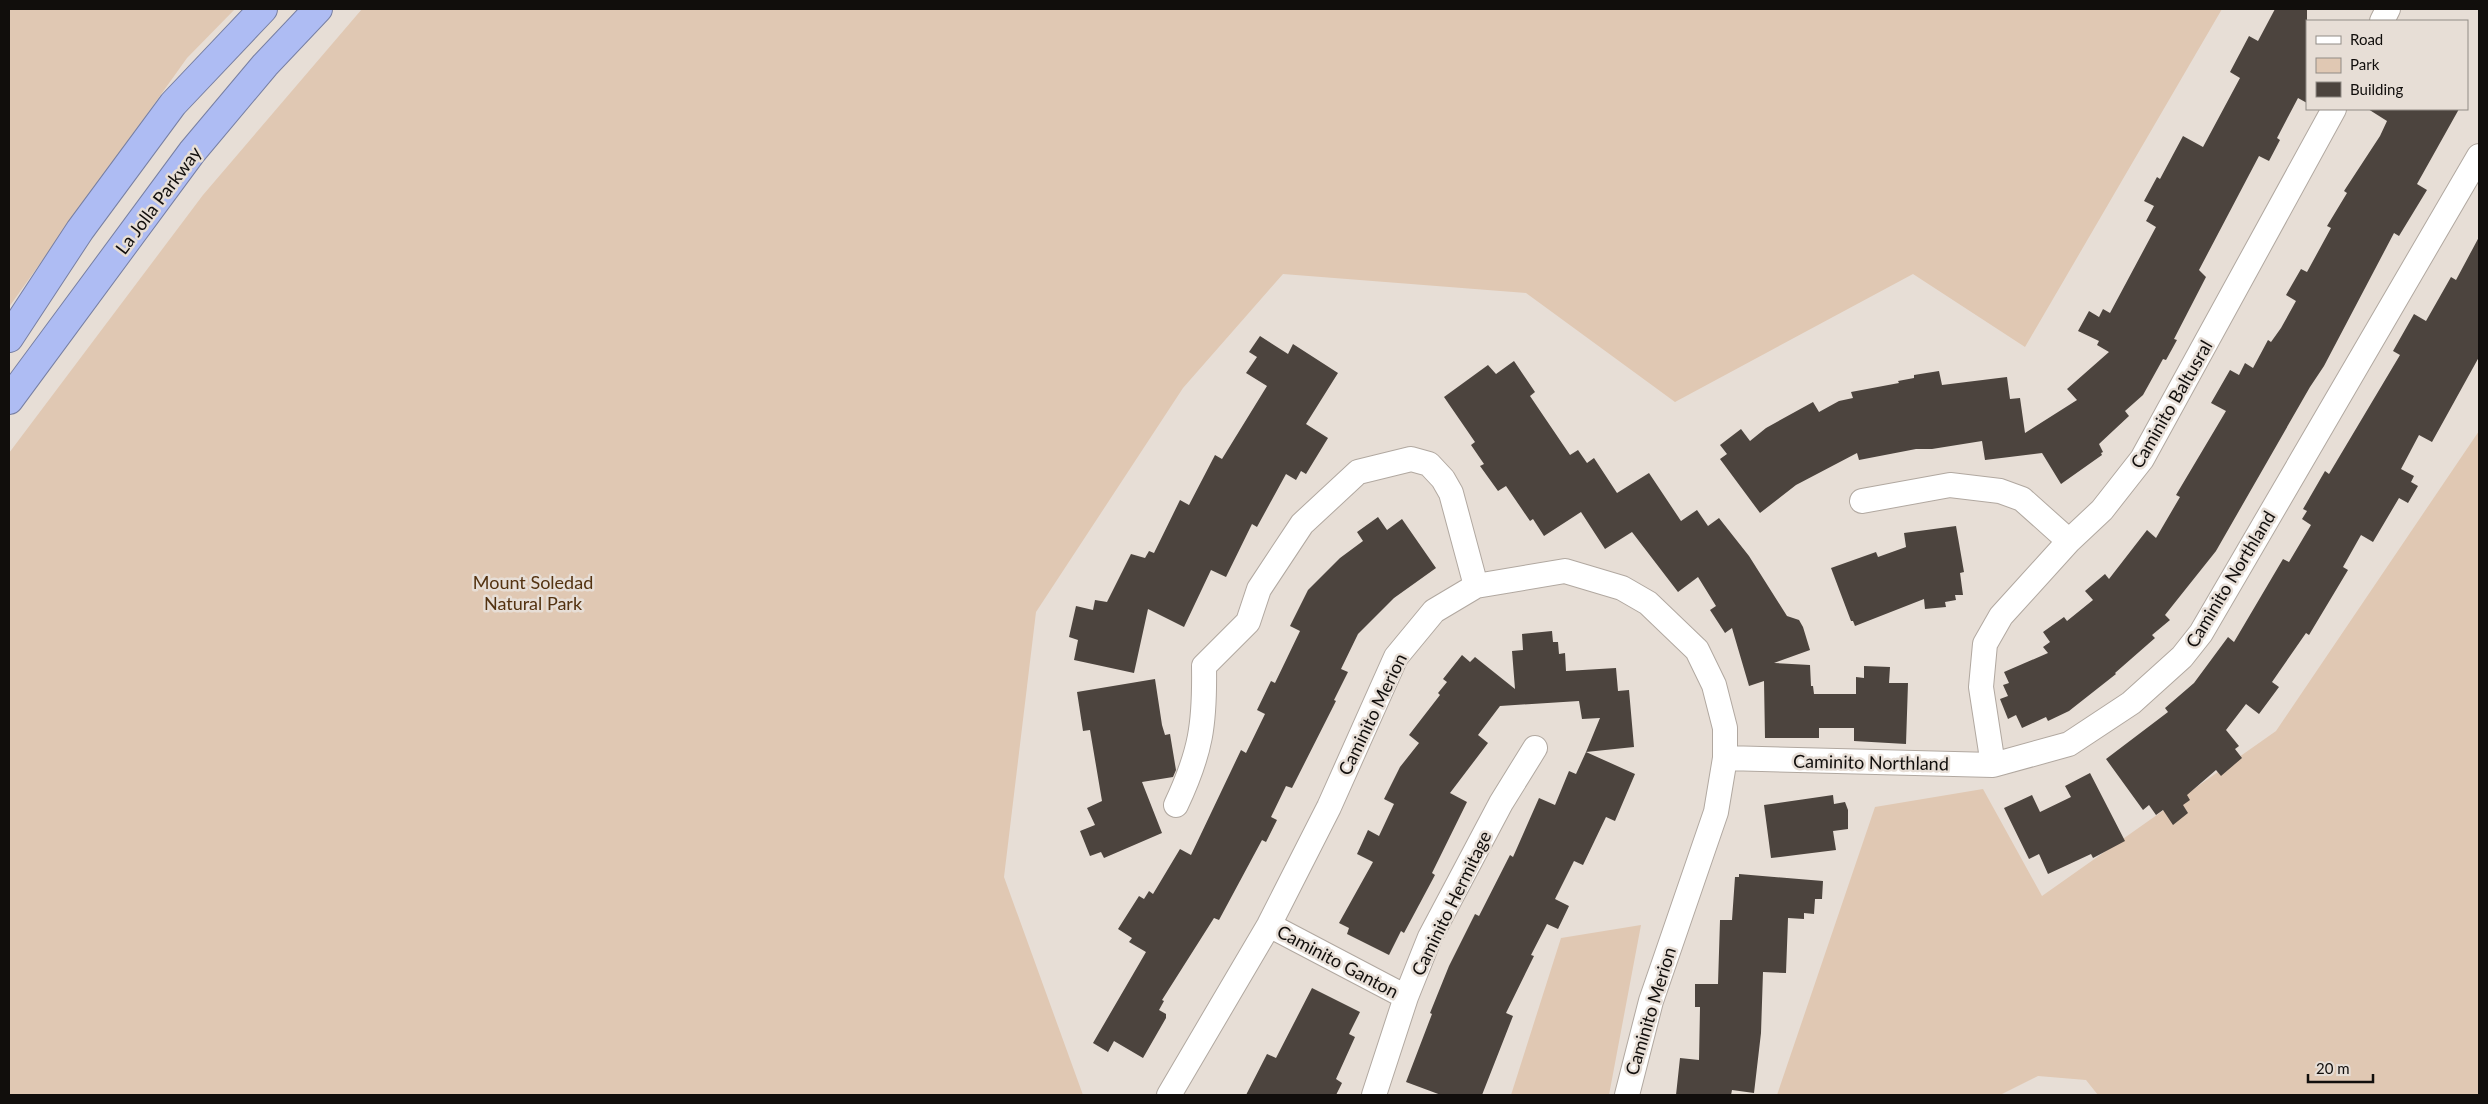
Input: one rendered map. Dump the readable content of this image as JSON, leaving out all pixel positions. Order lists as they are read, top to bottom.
{
  "streets": {
    "highway": ["La Jolla Parkway"],
    "street": [
      "Caminito Baltusral",
      "Caminito Northland",
      "Caminito Merion",
      "Caminito Hermitage",
      "Caminito Ganton"
    ]
  },
  "crossings": [
    ["Caminito Baltusral", "Caminito Northland"],
    ["Caminito Northland", "Caminito Merion"],
    ["Caminito Merion", "Caminito Ganton"],
    ["Caminito Hermitage", "Caminito Ganton"]
  ],
  "parks": ["Mount Soledad Natural Park"],
  "legend": ["Road", "Park", "Building"],
  "scale_bar": "20 m"
}
